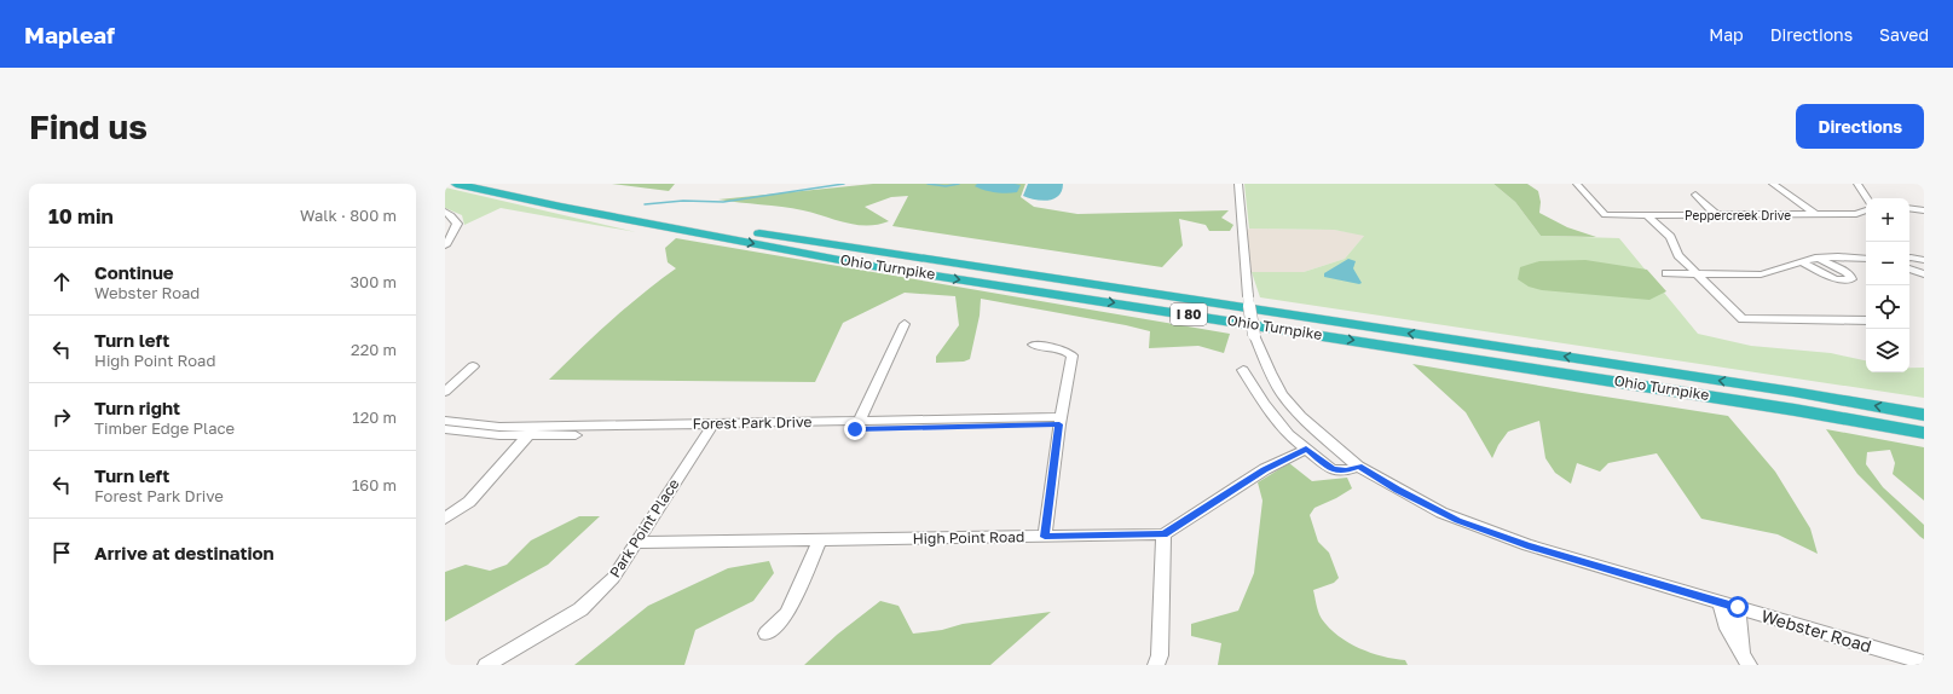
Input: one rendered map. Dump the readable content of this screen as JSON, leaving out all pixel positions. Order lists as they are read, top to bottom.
{
  "streets": {
    "highway": ["Ohio Turnpike", "I 80"],
    "street": [
      "Peppercreek Drive",
      "Forest Park Drive",
      "Park Point Place",
      "High Point Road",
      "Webster Road"
    ]
  },
  "crossings": [
    ["Forest Park Drive", "Park Point Place"],
    ["Park Point Place", "High Point Road"]
  ],
  "page": {
    "header": "Mapleaf",
    "nav": ["Map", "Directions", "Saved"],
    "buttons": "Directions",
    "title": "Find us",
    "heading": ["10 min", "Walk · 800 m"],
    "map_buttons": ["+", "−"],
    "list": [
      ["Continue", "Webster Road", "300 m"],
      ["Turn left", "High Point Road", "220 m"],
      ["Turn right", "Timber Edge Place", "120 m"],
      ["Turn left", "Forest Park Drive", "160 m"],
      "Arrive at destination"
    ]
  }
}
